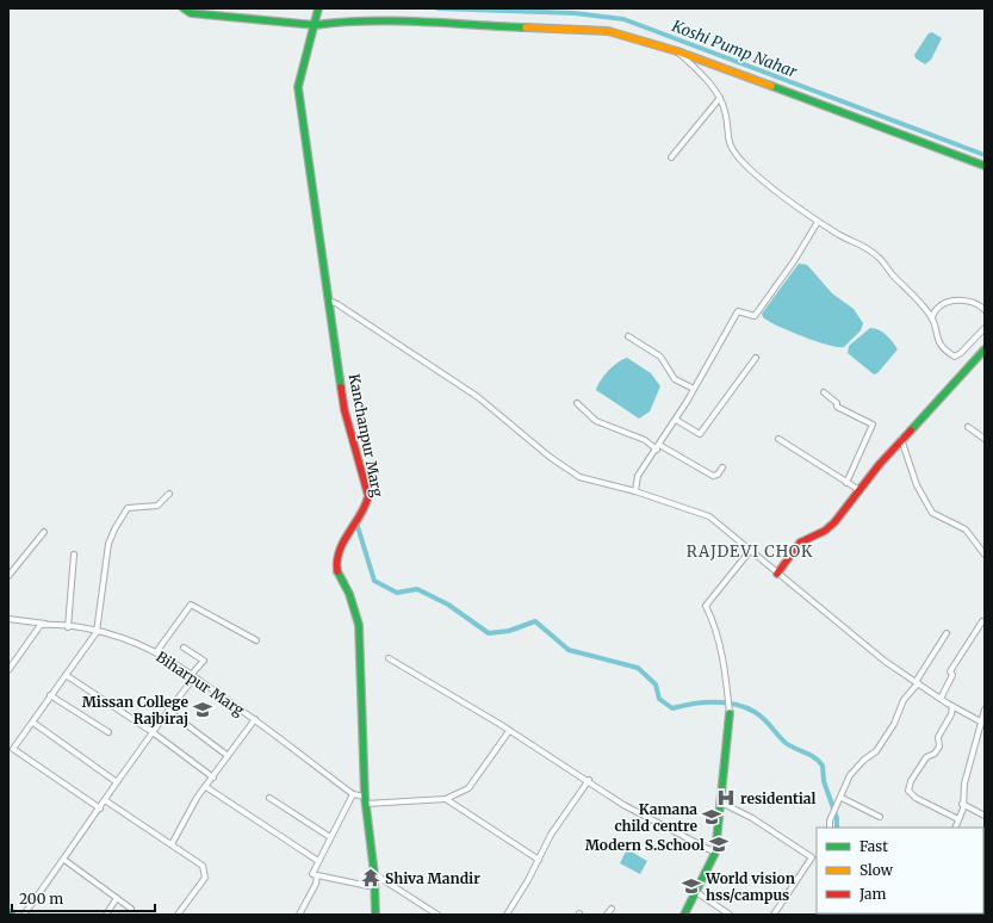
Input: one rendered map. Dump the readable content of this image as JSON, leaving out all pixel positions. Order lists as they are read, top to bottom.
{
  "streets": {
    "main road": ["Kanchanpur Marg"],
    "street": ["Biharpur Marg"]
  },
  "crossings": [
    ["Kanchanpur Marg", "Biharpur Marg"]
  ],
  "districts": ["RAJDEVI CHOK"],
  "water": ["Koshi Pump Nahar"],
  "places": {
    "school or university": [
      "Missan College Rajbiraj",
      "Kamana child centre",
      "Modern S.School",
      "World vision hss/campus"
    ],
    "hospital": ["residential"],
    "temple": ["Shiva Mandir"]
  },
  "legend": ["Fast", "Slow", "Jam"],
  "scale_bar": "200 m"
}
